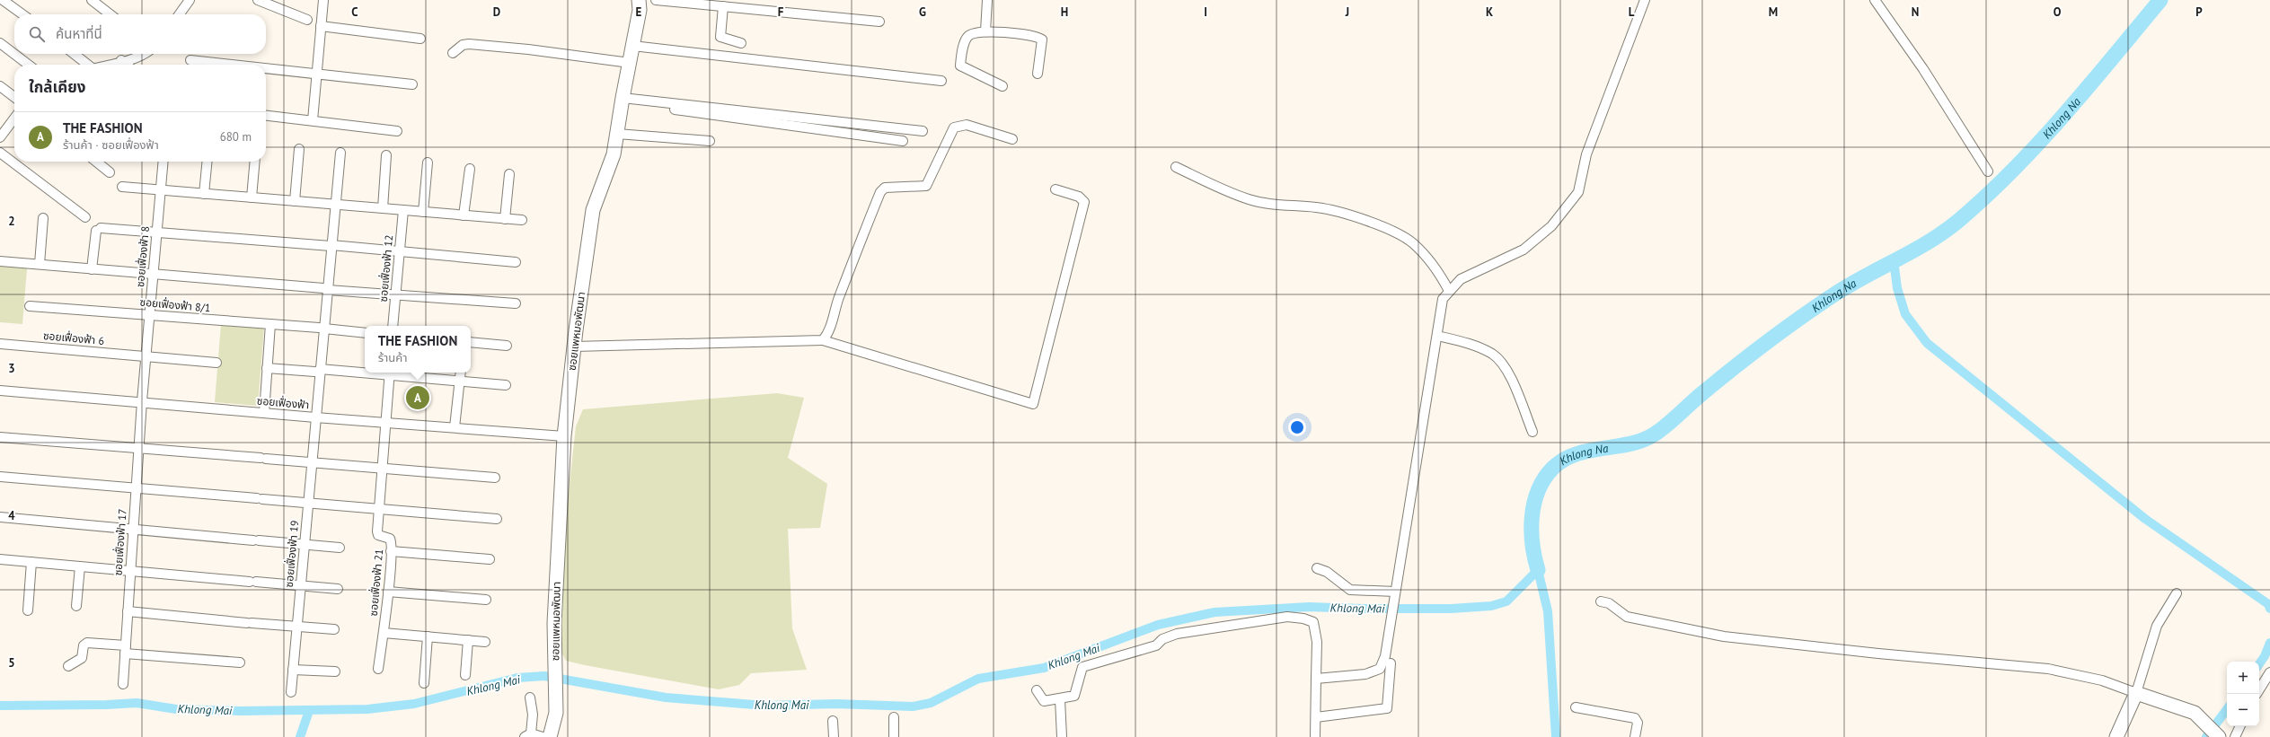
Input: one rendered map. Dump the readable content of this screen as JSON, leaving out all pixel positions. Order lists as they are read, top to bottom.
{
  "streets": {
    "street": [
      "ซอยเฟื่องฟ้า 8",
      "ซอยเฟื่องฟ้า 12",
      "ซอยเฟื่องฟ้า 8/1",
      "ซอยแพหมอพัฒนา",
      "ซอยเฟื่องฟ้า 6",
      "ซอยเฟื่องฟ้า",
      "ซอยเฟื่องฟ้า 17",
      "ซอยเฟื่องฟ้า 19",
      "ซอยเฟื่องฟ้า 21"
    ]
  },
  "crossings": [
    ["ซอยเฟื่องฟ้า 8", "ซอยเฟื่องฟ้า 8/1"],
    ["ซอยเฟื่องฟ้า 8", "ซอยเฟื่องฟ้า 6"],
    ["ซอยเฟื่องฟ้า 8", "ซอยเฟื่องฟ้า"],
    ["ซอยเฟื่องฟ้า 8", "ซอยเฟื่องฟ้า 17"],
    ["ซอยเฟื่องฟ้า 8/1", "ซอยเฟื่องฟ้า 19"],
    ["ซอยแพหมอพัฒนา", "ซอยเฟื่องฟ้า"],
    ["ซอยเฟื่องฟ้า", "ซอยเฟื่องฟ้า 17"],
    ["ซอยเฟื่องฟ้า", "ซอยเฟื่องฟ้า 19"],
    ["ซอยเฟื่องฟ้า", "ซอยเฟื่องฟ้า 21"]
  ],
  "water": ["Khlong Na", "Khlong Mai"],
  "page": {
    "search": "ค้นหาที่นี่",
    "heading": "ใกล้เคียง",
    "list": [
      {
        "mark": "A",
        "name": "THE FASHION",
        "note": "ร้านค้า · ซอยเฟื่องฟ้า",
        "value": "680 m"
      }
    ],
    "popup": ["THE FASHION", "ร้านค้า"],
    "pins": "A",
    "map_buttons": ["+", "−"]
  },
  "grid": {
    "columns": [
      "C",
      "D",
      "E",
      "F",
      "G",
      "H",
      "I",
      "J",
      "K",
      "L",
      "M",
      "N",
      "O",
      "P"
    ],
    "rows": [
      "2",
      "3",
      "4",
      "5"
    ]
  }
}
